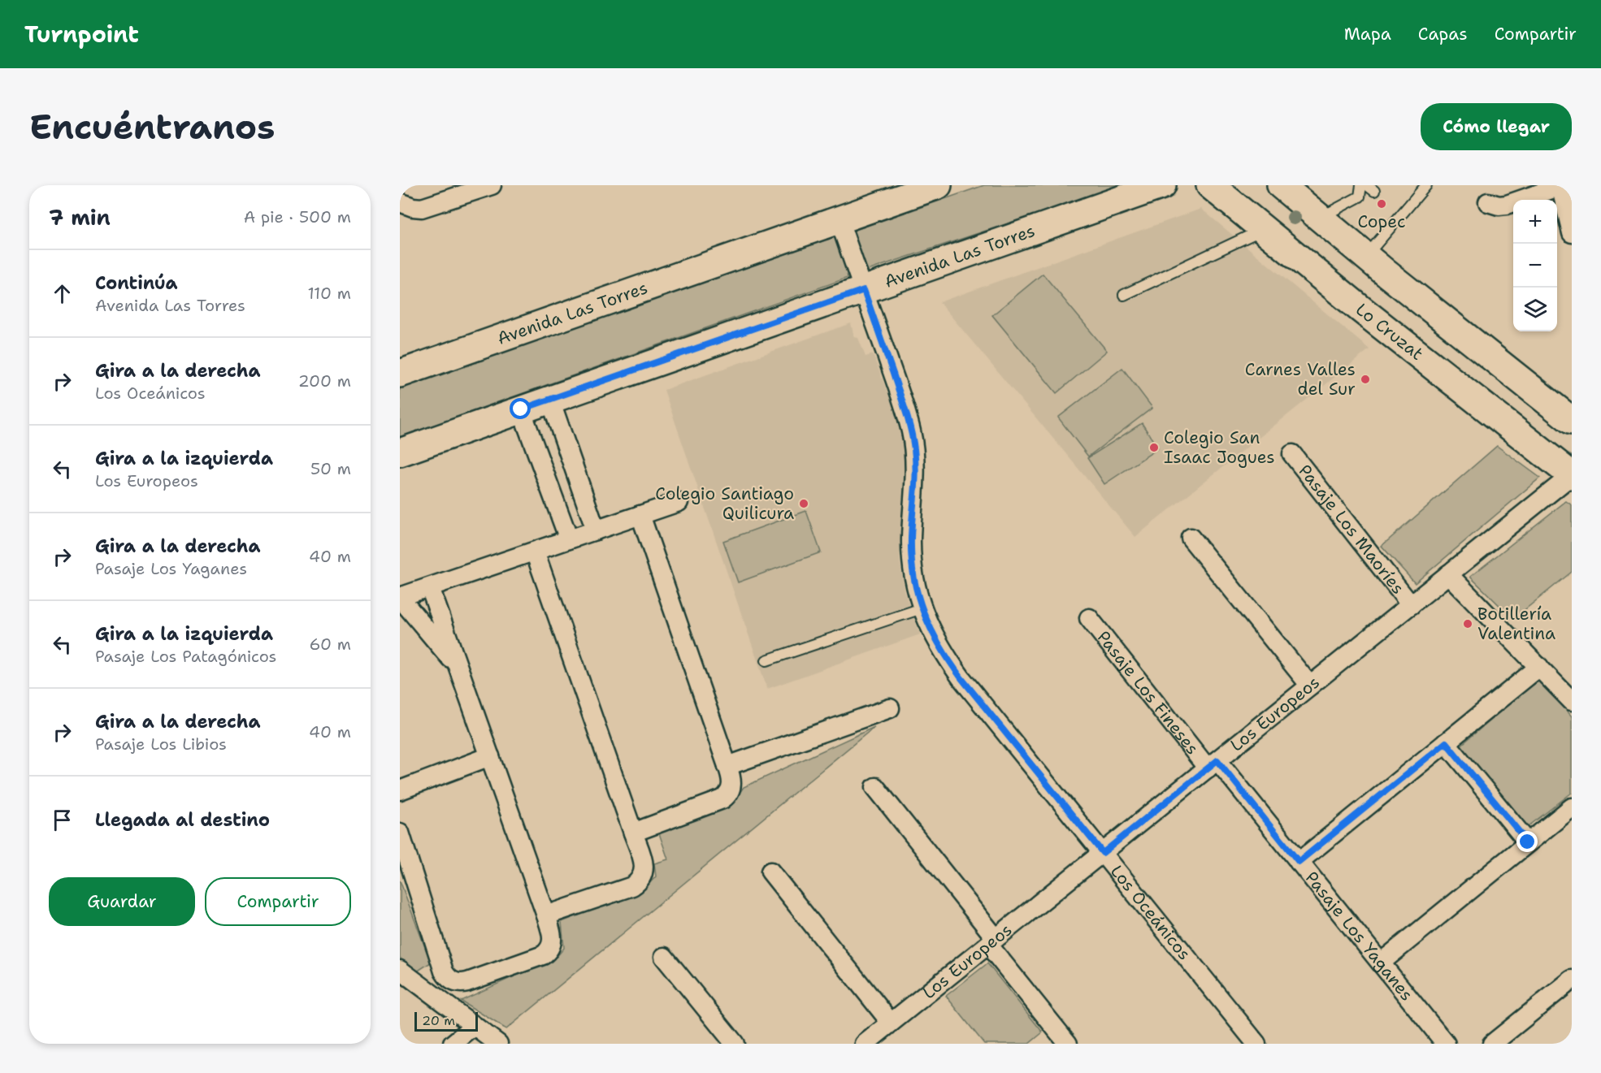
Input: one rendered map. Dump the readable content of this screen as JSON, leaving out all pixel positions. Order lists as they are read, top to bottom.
{
  "streets": {
    "street": [
      "Avenida Las Torres",
      "Lo Cruzat",
      "Pasaje Los Maoríes",
      "Pasaje Los Fineses",
      "Los Europeos",
      "Los Oceánicos",
      "Pasaje Los Yaganes"
    ]
  },
  "crossings": [
    ["Avenida Las Torres", "Los Oceánicos"],
    ["Lo Cruzat", "Los Europeos"],
    ["Pasaje Los Maoríes", "Los Europeos"],
    ["Pasaje Los Fineses", "Los Europeos"],
    ["Pasaje Los Fineses", "Pasaje Los Yaganes"],
    ["Los Europeos", "Los Oceánicos"],
    ["Los Europeos", "Pasaje Los Yaganes"]
  ],
  "places": [
    "Copec",
    "Carnes Valles del Sur",
    "Colegio San Isaac Jogues",
    "Colegio Santiago Quilicura",
    "Botillería Valentina"
  ],
  "scale_bar": "20 m",
  "page": {
    "header": "Turnpoint",
    "nav": ["Mapa", "Capas", "Compartir"],
    "buttons": [
      "Cómo llegar",
      ["Guardar", "Compartir"]
    ],
    "title": "Encuéntranos",
    "heading": ["7 min", "A pie · 500 m"],
    "map_buttons": ["+", "−"],
    "list": [
      ["Continúa", "Avenida Las Torres", "110 m"],
      ["Gira a la derecha", "Los Oceánicos", "200 m"],
      ["Gira a la izquierda", "Los Europeos", "50 m"],
      ["Gira a la derecha", "Pasaje Los Yaganes", "40 m"],
      ["Gira a la izquierda", "Pasaje Los Patagónicos", "60 m"],
      ["Gira a la derecha", "Pasaje Los Libios", "40 m"],
      "Llegada al destino"
    ],
    "scale": "20 m"
  }
}
